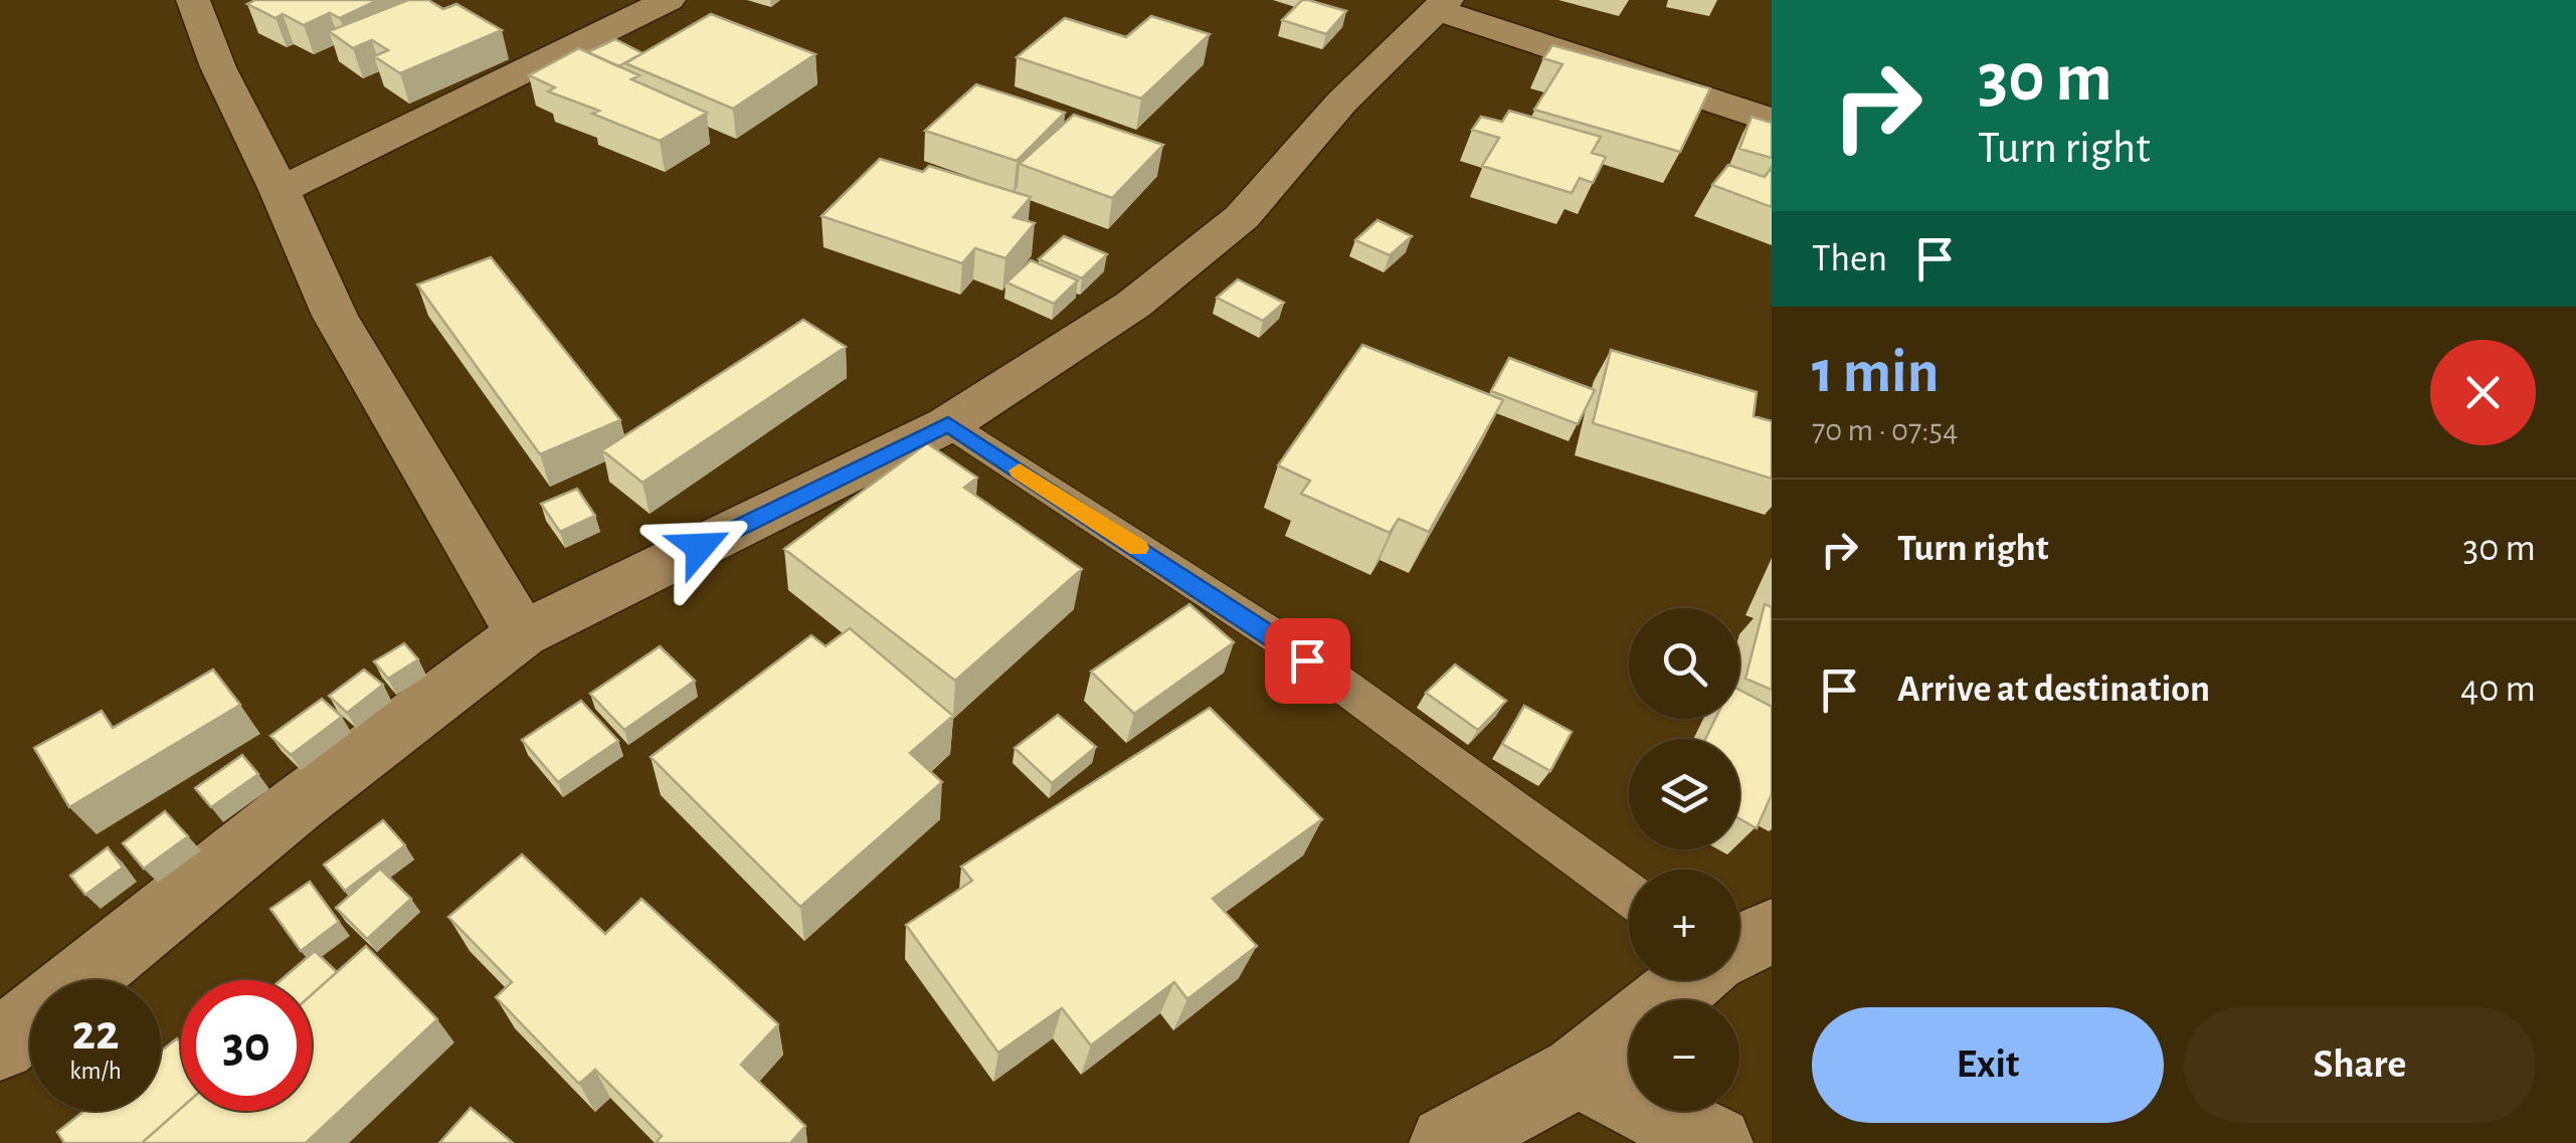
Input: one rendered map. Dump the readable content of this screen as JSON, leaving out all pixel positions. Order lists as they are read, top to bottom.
{
  "page": {
    "turn": ["30 m", "Turn right"],
    "then": "Then",
    "heading": ["1 min", "70 m · 07:54"],
    "list": [
      {
        "name": "Turn right",
        "value": "30 m"
      },
      {
        "name": "Arrive at destination",
        "value": "40 m"
      }
    ],
    "map_buttons": ["+", "−"],
    "speed": "22 km/h",
    "limit": "30",
    "buttons": ["Exit", "Share"]
  }
}
